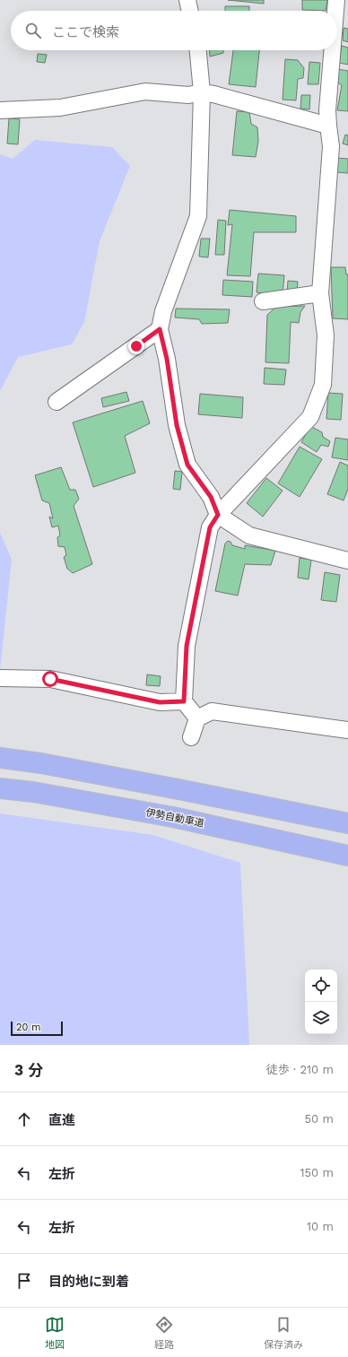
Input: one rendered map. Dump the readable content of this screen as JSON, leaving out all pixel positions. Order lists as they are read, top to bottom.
{
  "streets": {
    "highway": ["伊勢自動車道"]
  },
  "scale_bar": "20 m",
  "page": {
    "search": "ここで検索",
    "scale": "20 m",
    "heading": ["3 分", "徒歩 · 210 m"],
    "list": [
      ["直進", "50 m"],
      ["左折", "150 m"],
      ["左折", "10 m"],
      "目的地に到着"
    ],
    "nav": ["地図", "経路", "保存済み"]
  }
}
